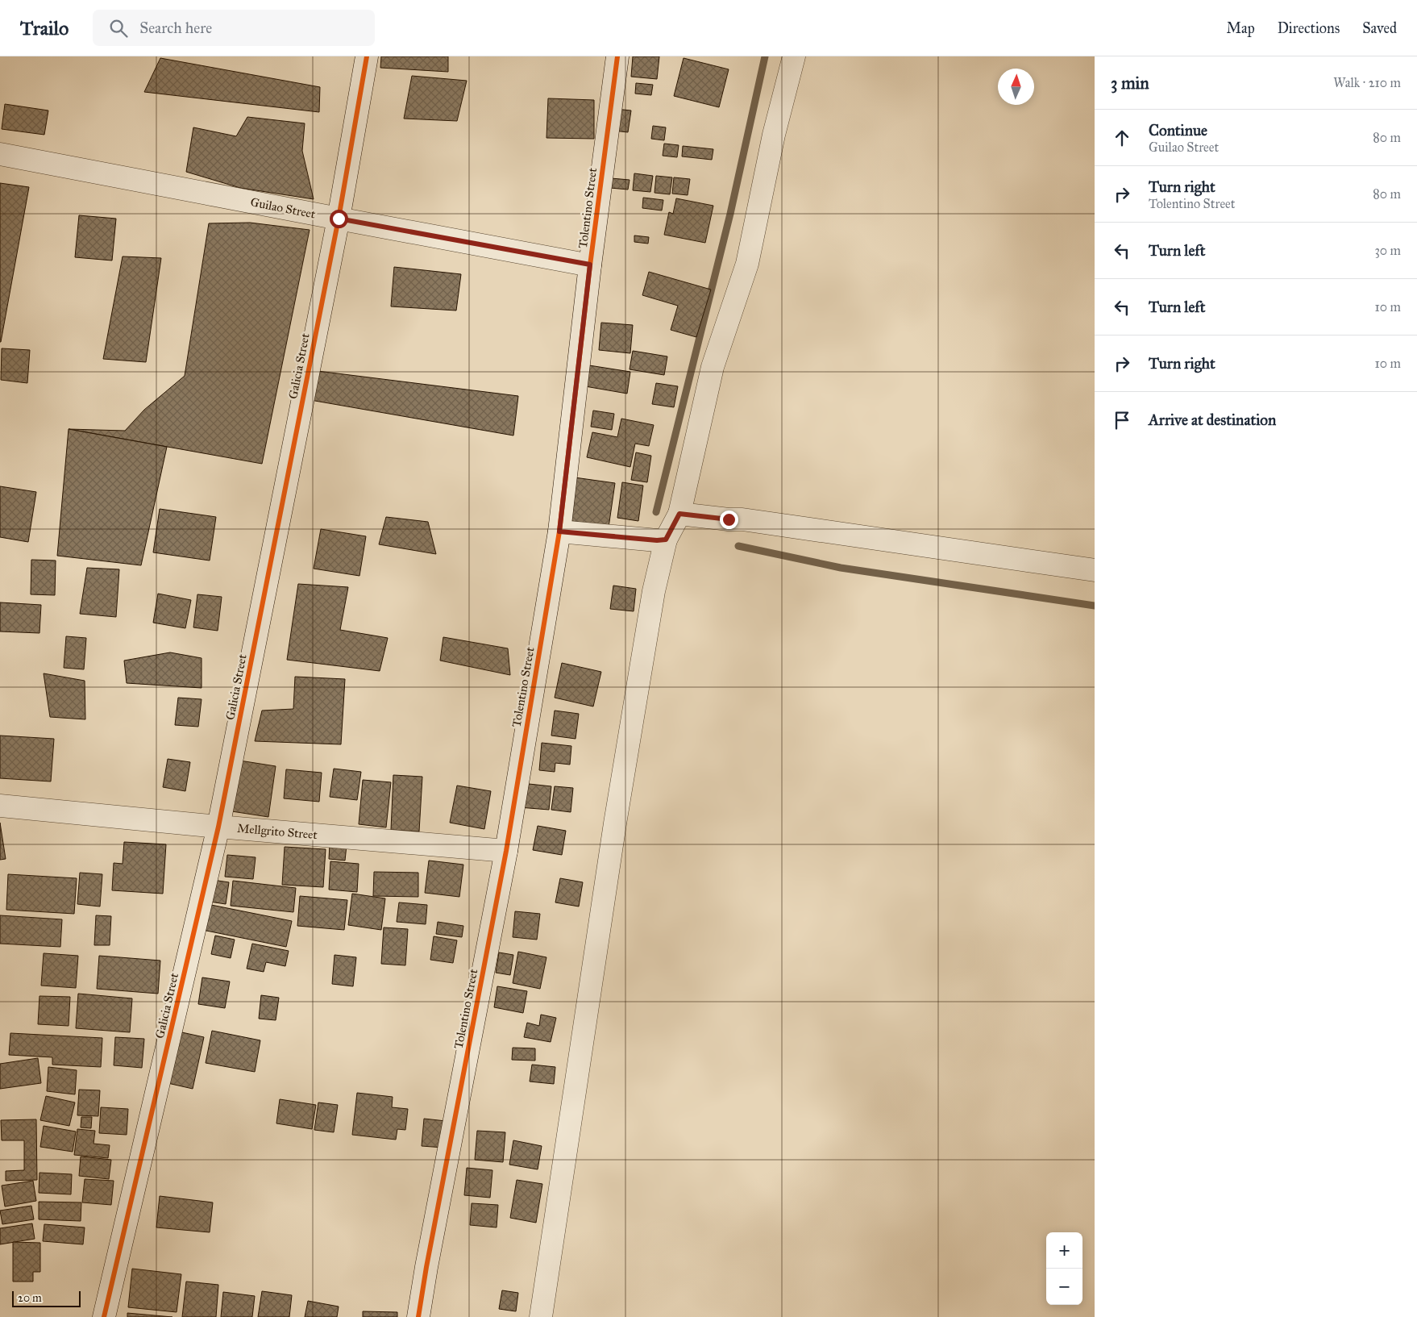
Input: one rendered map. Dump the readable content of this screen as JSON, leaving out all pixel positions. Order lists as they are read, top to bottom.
{
  "streets": {
    "street": [
      "Guilao Street",
      "Tolentino Street",
      "Galicia Street",
      "Mellgrito Street"
    ]
  },
  "crossings": [
    ["Guilao Street", "Tolentino Street"],
    ["Guilao Street", "Galicia Street"],
    ["Tolentino Street", "Mellgrito Street"],
    ["Galicia Street", "Mellgrito Street"]
  ],
  "scale_bar": "20 m",
  "north": "top",
  "page": {
    "header": "Trailo",
    "search": "Search here",
    "nav": ["Map", "Directions", "Saved"],
    "heading": ["3 min", "Walk · 210 m"],
    "list": [
      ["Continue", "Guilao Street", "80 m"],
      ["Turn right", "Tolentino Street", "80 m"],
      ["Turn left", "30 m"],
      ["Turn left", "10 m"],
      ["Turn right", "10 m"],
      "Arrive at destination"
    ],
    "map_buttons": ["+", "−"],
    "scale": "20 m"
  }
}
